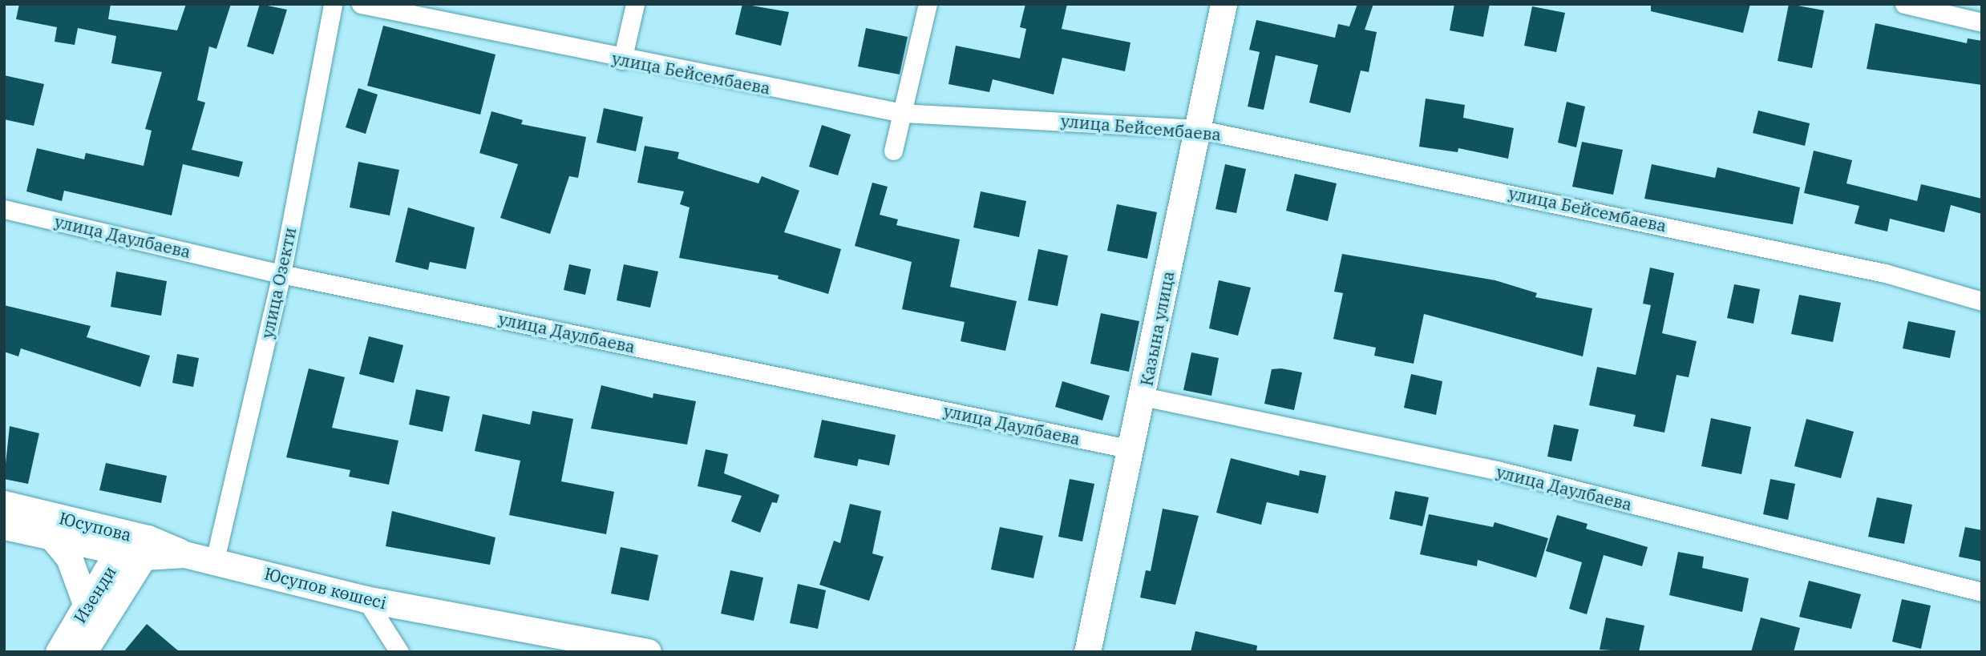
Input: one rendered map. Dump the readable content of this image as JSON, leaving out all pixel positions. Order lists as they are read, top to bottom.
{
  "streets": {
    "street": [
      "улица Бейсембаева",
      "улица Даулбаева",
      "улица Озекти",
      "Казына улица",
      "Юсупова",
      "Юсупов көшесі",
      "Изенди"
    ]
  },
  "crossings": [
    ["улица Бейсембаева", "Казына улица"],
    ["улица Даулбаева", "улица Озекти"],
    ["улица Даулбаева", "Казына улица"],
    ["улица Озекти", "Юсупов көшесі"],
    ["Юсупова", "Юсупов көшесі"],
    ["Юсупова", "Изенди"]
  ]
}
